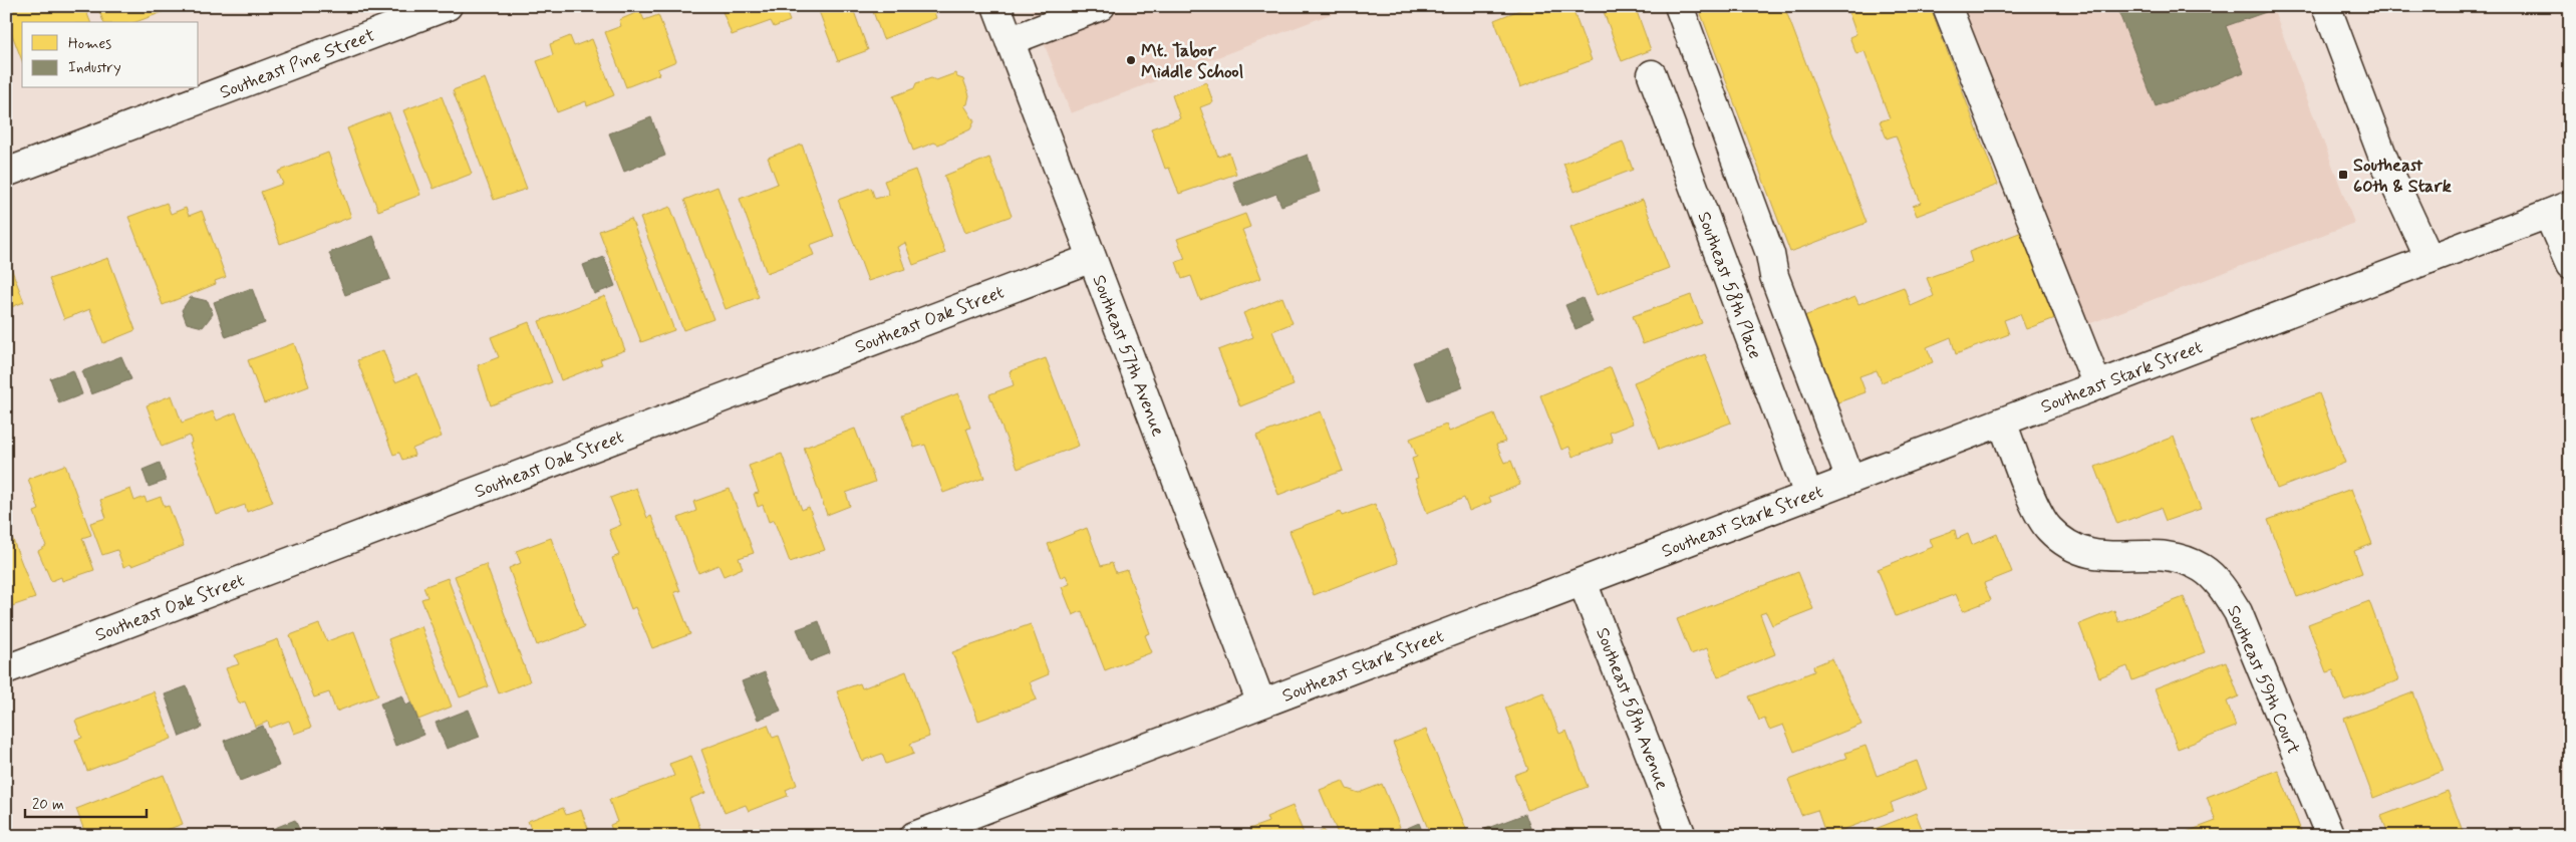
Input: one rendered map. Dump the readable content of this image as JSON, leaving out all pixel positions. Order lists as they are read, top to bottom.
{
  "streets": {
    "street": [
      "Southeast Pine Street",
      "Southeast 58th Place",
      "Southeast Oak Street",
      "Southeast 57th Avenue",
      "Southeast Stark Street",
      "Southeast 59th Court",
      "Southeast 58th Avenue"
    ]
  },
  "crossings": [
    ["Southeast 58th Place", "Southeast Stark Street"],
    ["Southeast Oak Street", "Southeast 57th Avenue"],
    ["Southeast 57th Avenue", "Southeast Stark Street"],
    ["Southeast Stark Street", "Southeast 59th Court"],
    ["Southeast Stark Street", "Southeast 58th Avenue"]
  ],
  "places": {
    "other": ["Mt. Tabor Middle School"],
    "transit": ["Southeast 60th & Stark"]
  },
  "legend": ["Homes", "Industry"],
  "scale_bar": "20 m"
}
